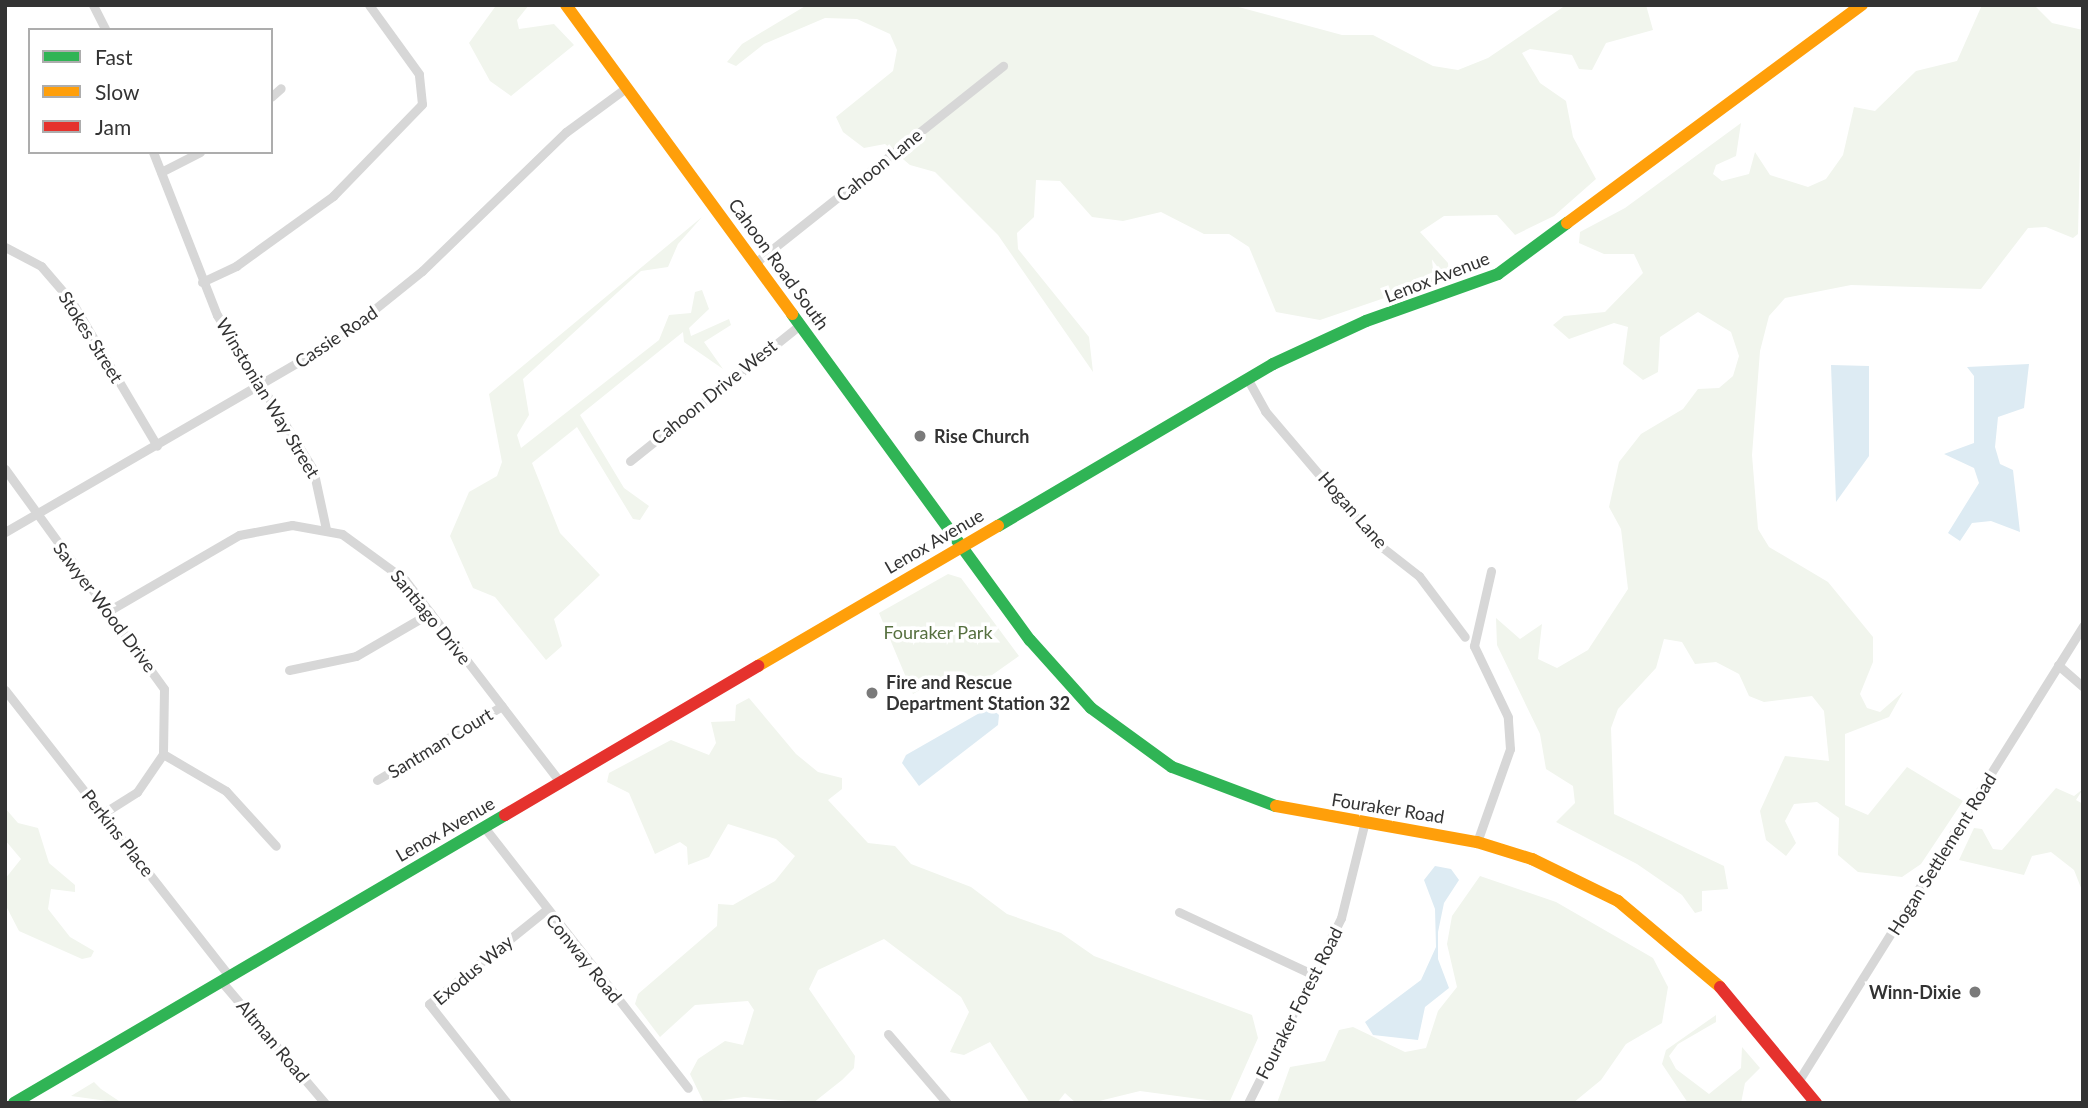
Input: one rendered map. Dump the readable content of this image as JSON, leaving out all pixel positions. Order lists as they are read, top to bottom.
{
  "streets": {
    "street": [
      "Cahoon Lane",
      "Cahoon Road South",
      "Lenox Avenue",
      "Stokes Street",
      "Cassie Road",
      "Cahoon Drive West",
      "Winstonian Way Street",
      "Hogan Lane",
      "Sawyer Wood Drive",
      "Santiago Drive",
      "Santman Court",
      "Fouraker Road",
      "Perkins Place",
      "Hogan Settlement Road",
      "Conway Road",
      "Exodus Way",
      "Fouraker Forest Road",
      "Altman Road"
    ]
  },
  "crossings": [
    ["Cahoon Lane", "Cahoon Road South"],
    ["Cahoon Road South", "Lenox Avenue"],
    ["Cahoon Road South", "Cassie Road"],
    ["Cahoon Road South", "Cahoon Drive West"],
    ["Cahoon Road South", "Fouraker Road"],
    ["Lenox Avenue", "Hogan Lane"],
    ["Lenox Avenue", "Santiago Drive"],
    ["Lenox Avenue", "Fouraker Road"],
    ["Lenox Avenue", "Perkins Place"],
    ["Lenox Avenue", "Conway Road"],
    ["Lenox Avenue", "Altman Road"],
    ["Stokes Street", "Cassie Road"],
    ["Cassie Road", "Winstonian Way Street"],
    ["Cassie Road", "Sawyer Wood Drive"],
    ["Winstonian Way Street", "Santiago Drive"],
    ["Sawyer Wood Drive", "Santiago Drive"],
    ["Santiago Drive", "Santman Court"],
    ["Fouraker Road", "Hogan Settlement Road"],
    ["Fouraker Road", "Fouraker Forest Road"],
    ["Perkins Place", "Altman Road"],
    ["Conway Road", "Exodus Way"]
  ],
  "parks": ["Fouraker Park"],
  "places": ["Rise Church", "Fire and Rescue Department Station 32", "Winn-Dixie"],
  "legend": ["Fast", "Slow", "Jam"]
}
